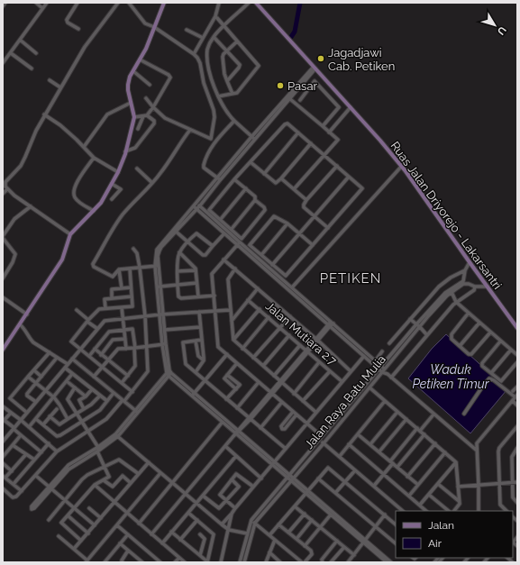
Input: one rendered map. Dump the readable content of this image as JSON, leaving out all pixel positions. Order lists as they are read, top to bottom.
{
  "streets": {
    "main road": ["Ruas Jalan Driyorejo - Lakarsantri"],
    "street": ["Jalan Mutiara 2.7", "Jalan Raya Batu Mulia"]
  },
  "crossings": [
    ["Ruas Jalan Driyorejo - Lakarsantri", "Jalan Raya Batu Mulia"]
  ],
  "districts": ["PETIKEN"],
  "water": ["Waduk Petiken Timur"],
  "places": ["Jagadjawi Cab. Petiken", "Pasar"],
  "legend": ["Jalan", "Air"],
  "north": "bottom right"
}
